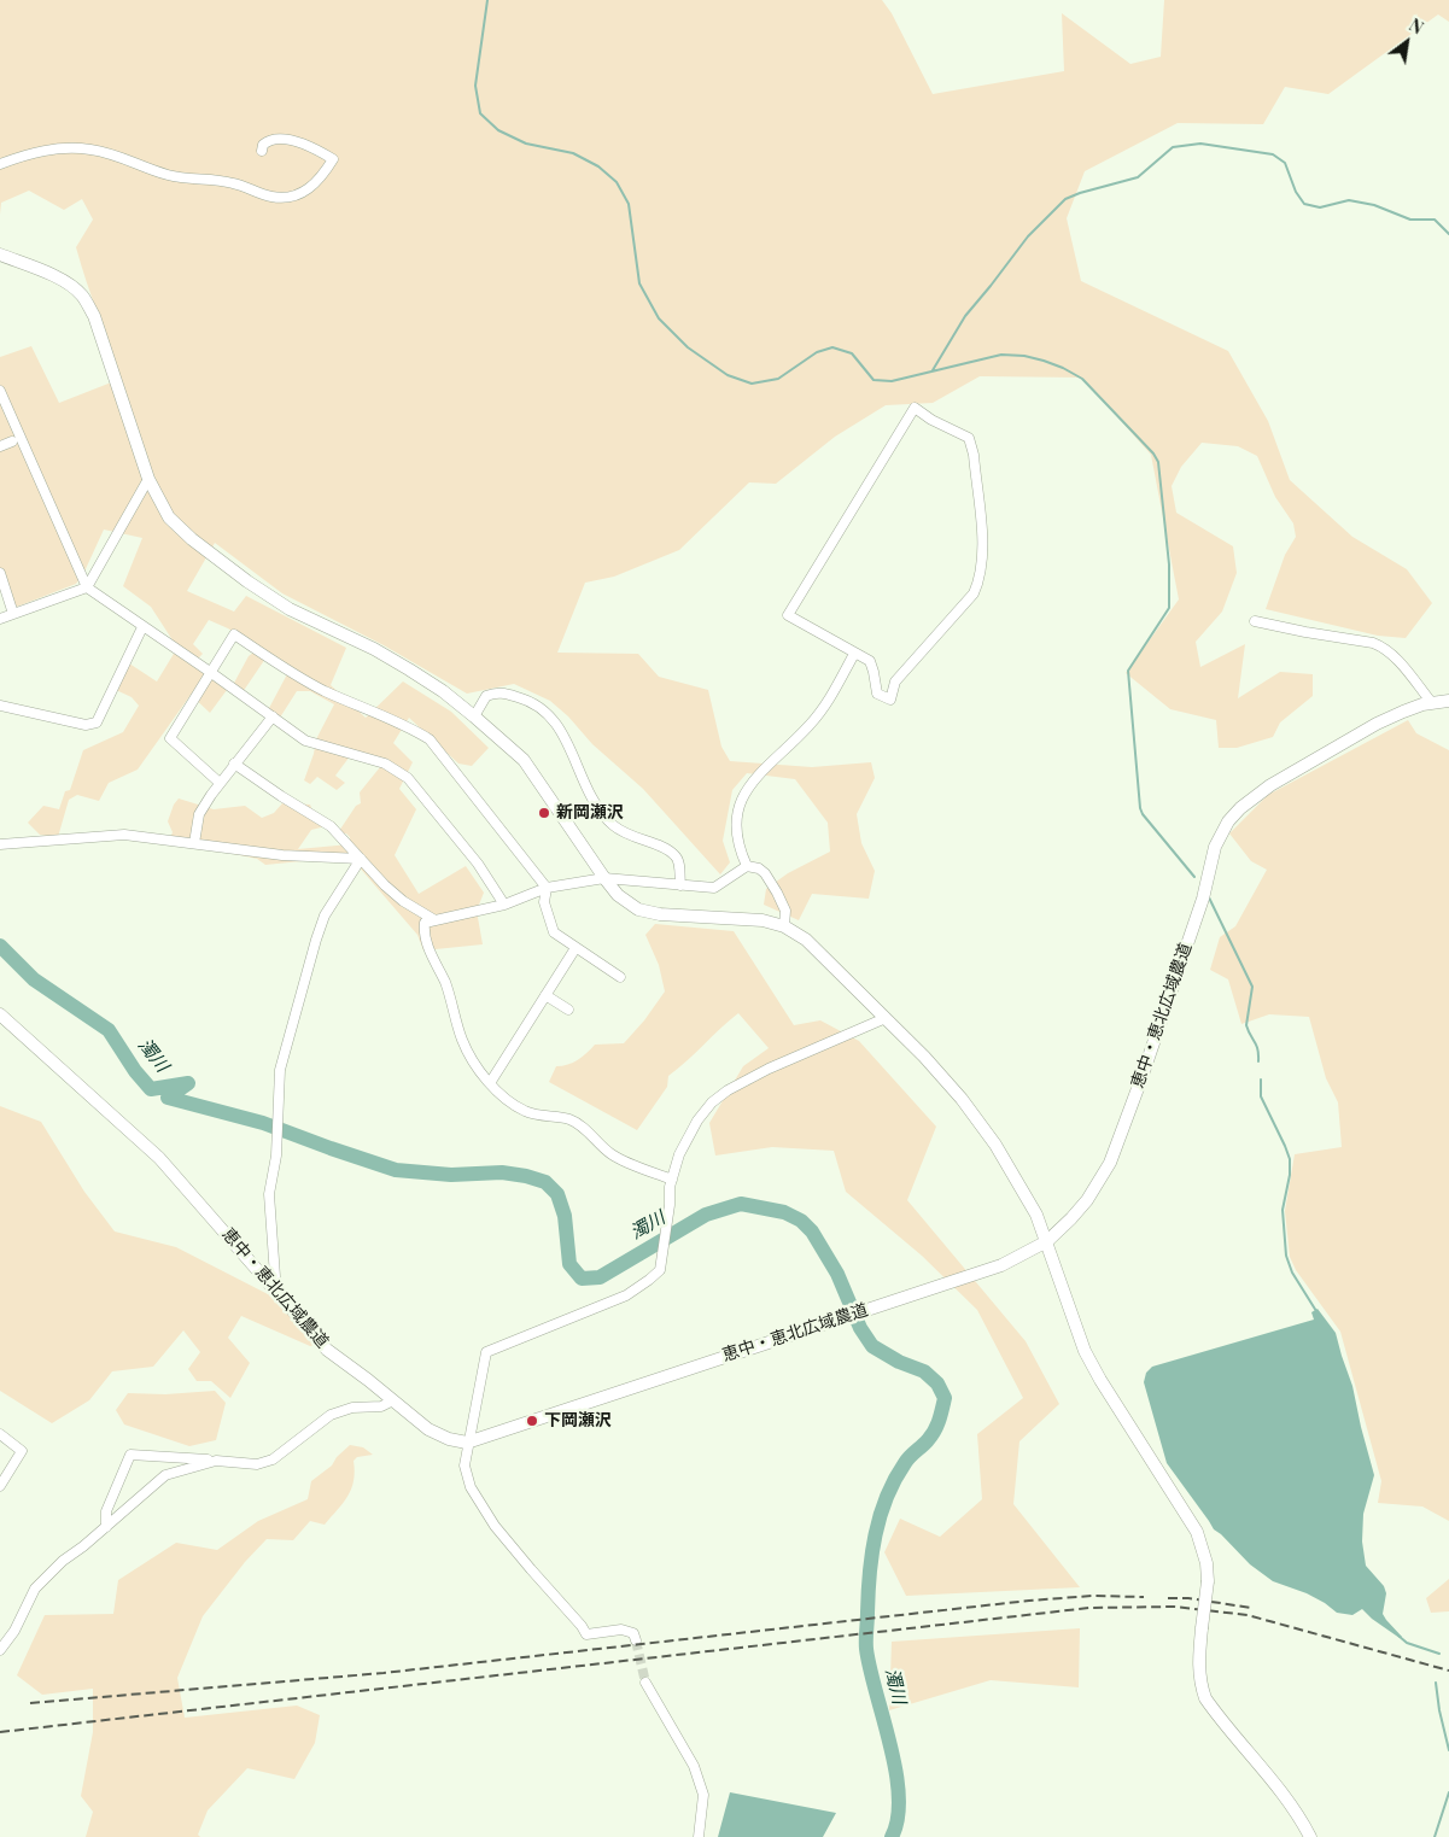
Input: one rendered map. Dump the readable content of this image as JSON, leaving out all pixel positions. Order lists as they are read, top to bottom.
{
  "streets": {
    "street": ["恵中・恵北広域農道"]
  },
  "water": ["濁川"],
  "places": ["新岡瀬沢", "下岡瀬沢"],
  "north": "top right"
}
